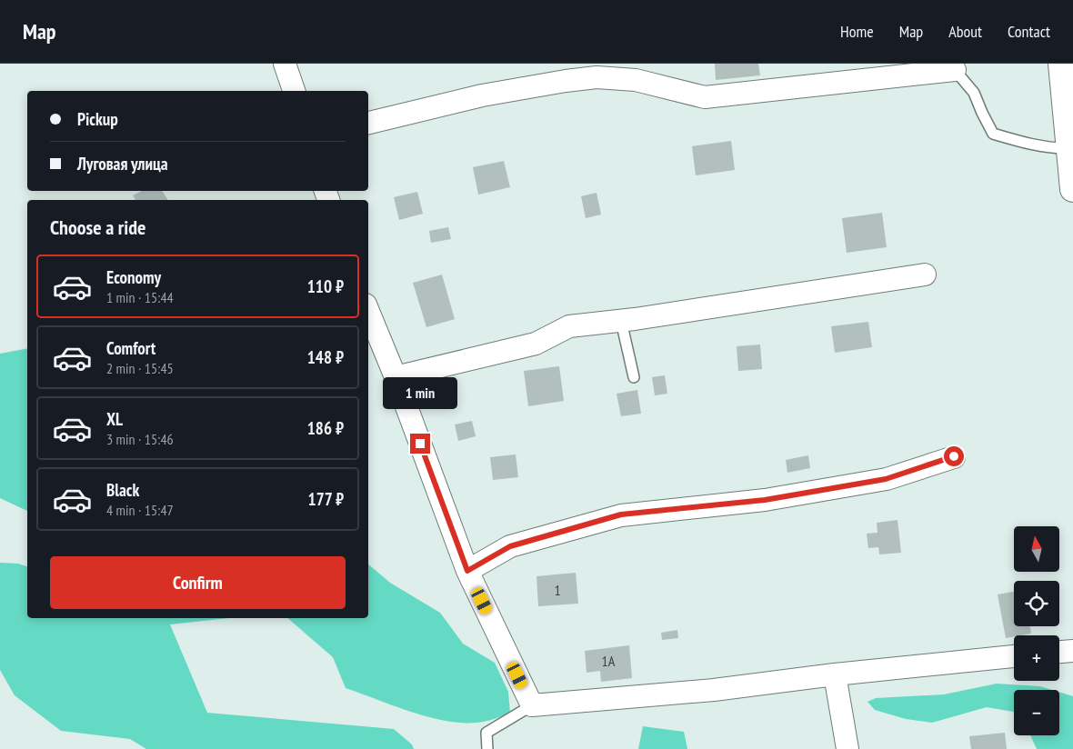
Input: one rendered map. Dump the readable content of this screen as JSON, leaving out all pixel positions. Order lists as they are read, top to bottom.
{
  "house_numbers": ["1", "1А"],
  "north": "top",
  "page": {
    "header": "Map",
    "nav": [
      "Home",
      "Map",
      "About",
      "Contact"
    ],
    "banner": ["Pickup", "Луговая улица"],
    "heading": "Choose a ride",
    "list": [
      {
        "name": "Economy",
        "note": "1 min · 15:44",
        "value": "110 ₽"
      },
      {
        "name": "Comfort",
        "note": "2 min · 15:45",
        "value": "148 ₽"
      },
      {
        "name": "XL",
        "note": "3 min · 15:46",
        "value": "186 ₽"
      },
      {
        "name": "Black",
        "note": "4 min · 15:47",
        "value": "177 ₽"
      }
    ],
    "bubble": "1 min",
    "map_buttons": ["+", "−"],
    "buttons": "Confirm"
  }
}
